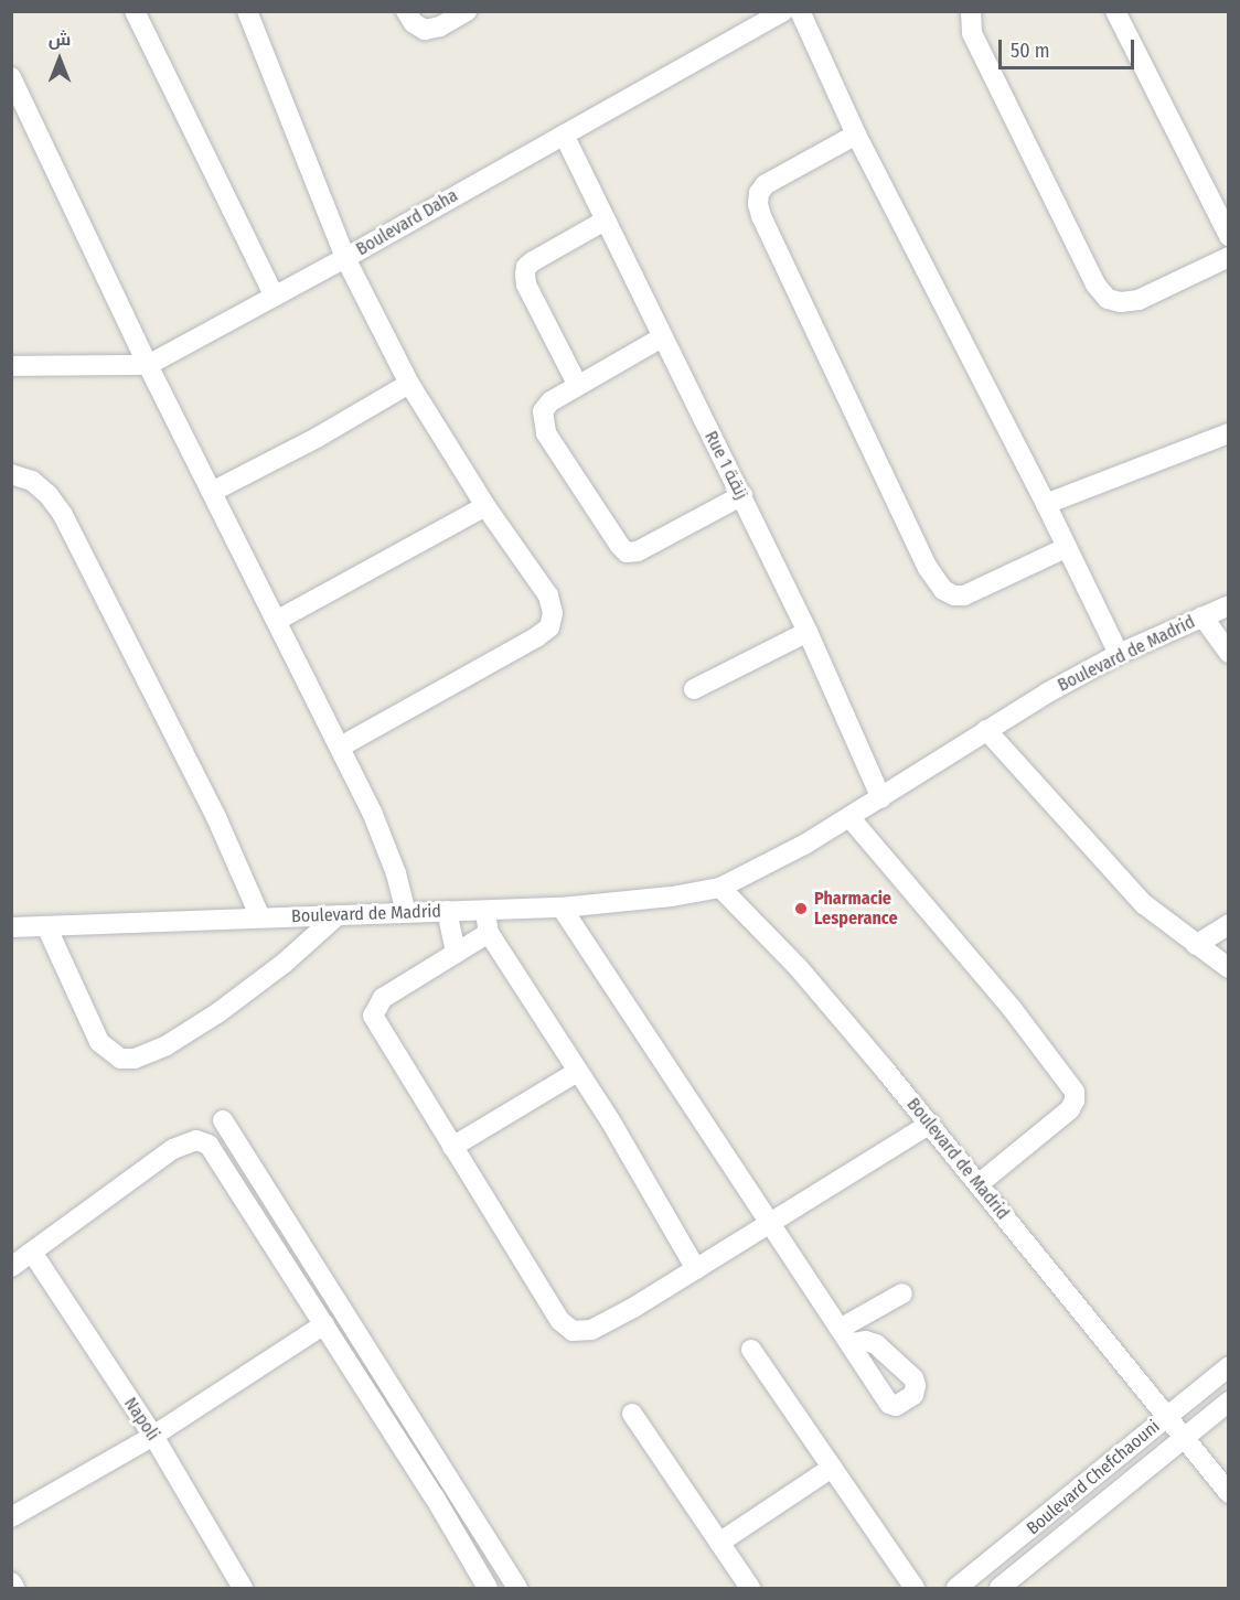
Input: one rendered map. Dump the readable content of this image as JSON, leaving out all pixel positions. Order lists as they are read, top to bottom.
{
  "streets": {
    "street": [
      "Boulevard Daha",
      "Rue 1 زنقة",
      "Boulevard de Madrid",
      "Napoli",
      "Boulevard Chefchaouni"
    ]
  },
  "crossings": [
    ["Boulevard Daha", "Rue 1 زنقة"],
    ["Rue 1 زنقة", "Boulevard de Madrid"],
    ["Boulevard de Madrid", "Boulevard Chefchaouni"]
  ],
  "places": ["Pharmacie Lesperance"],
  "scale_bar": "50 m",
  "north": "top"
}
